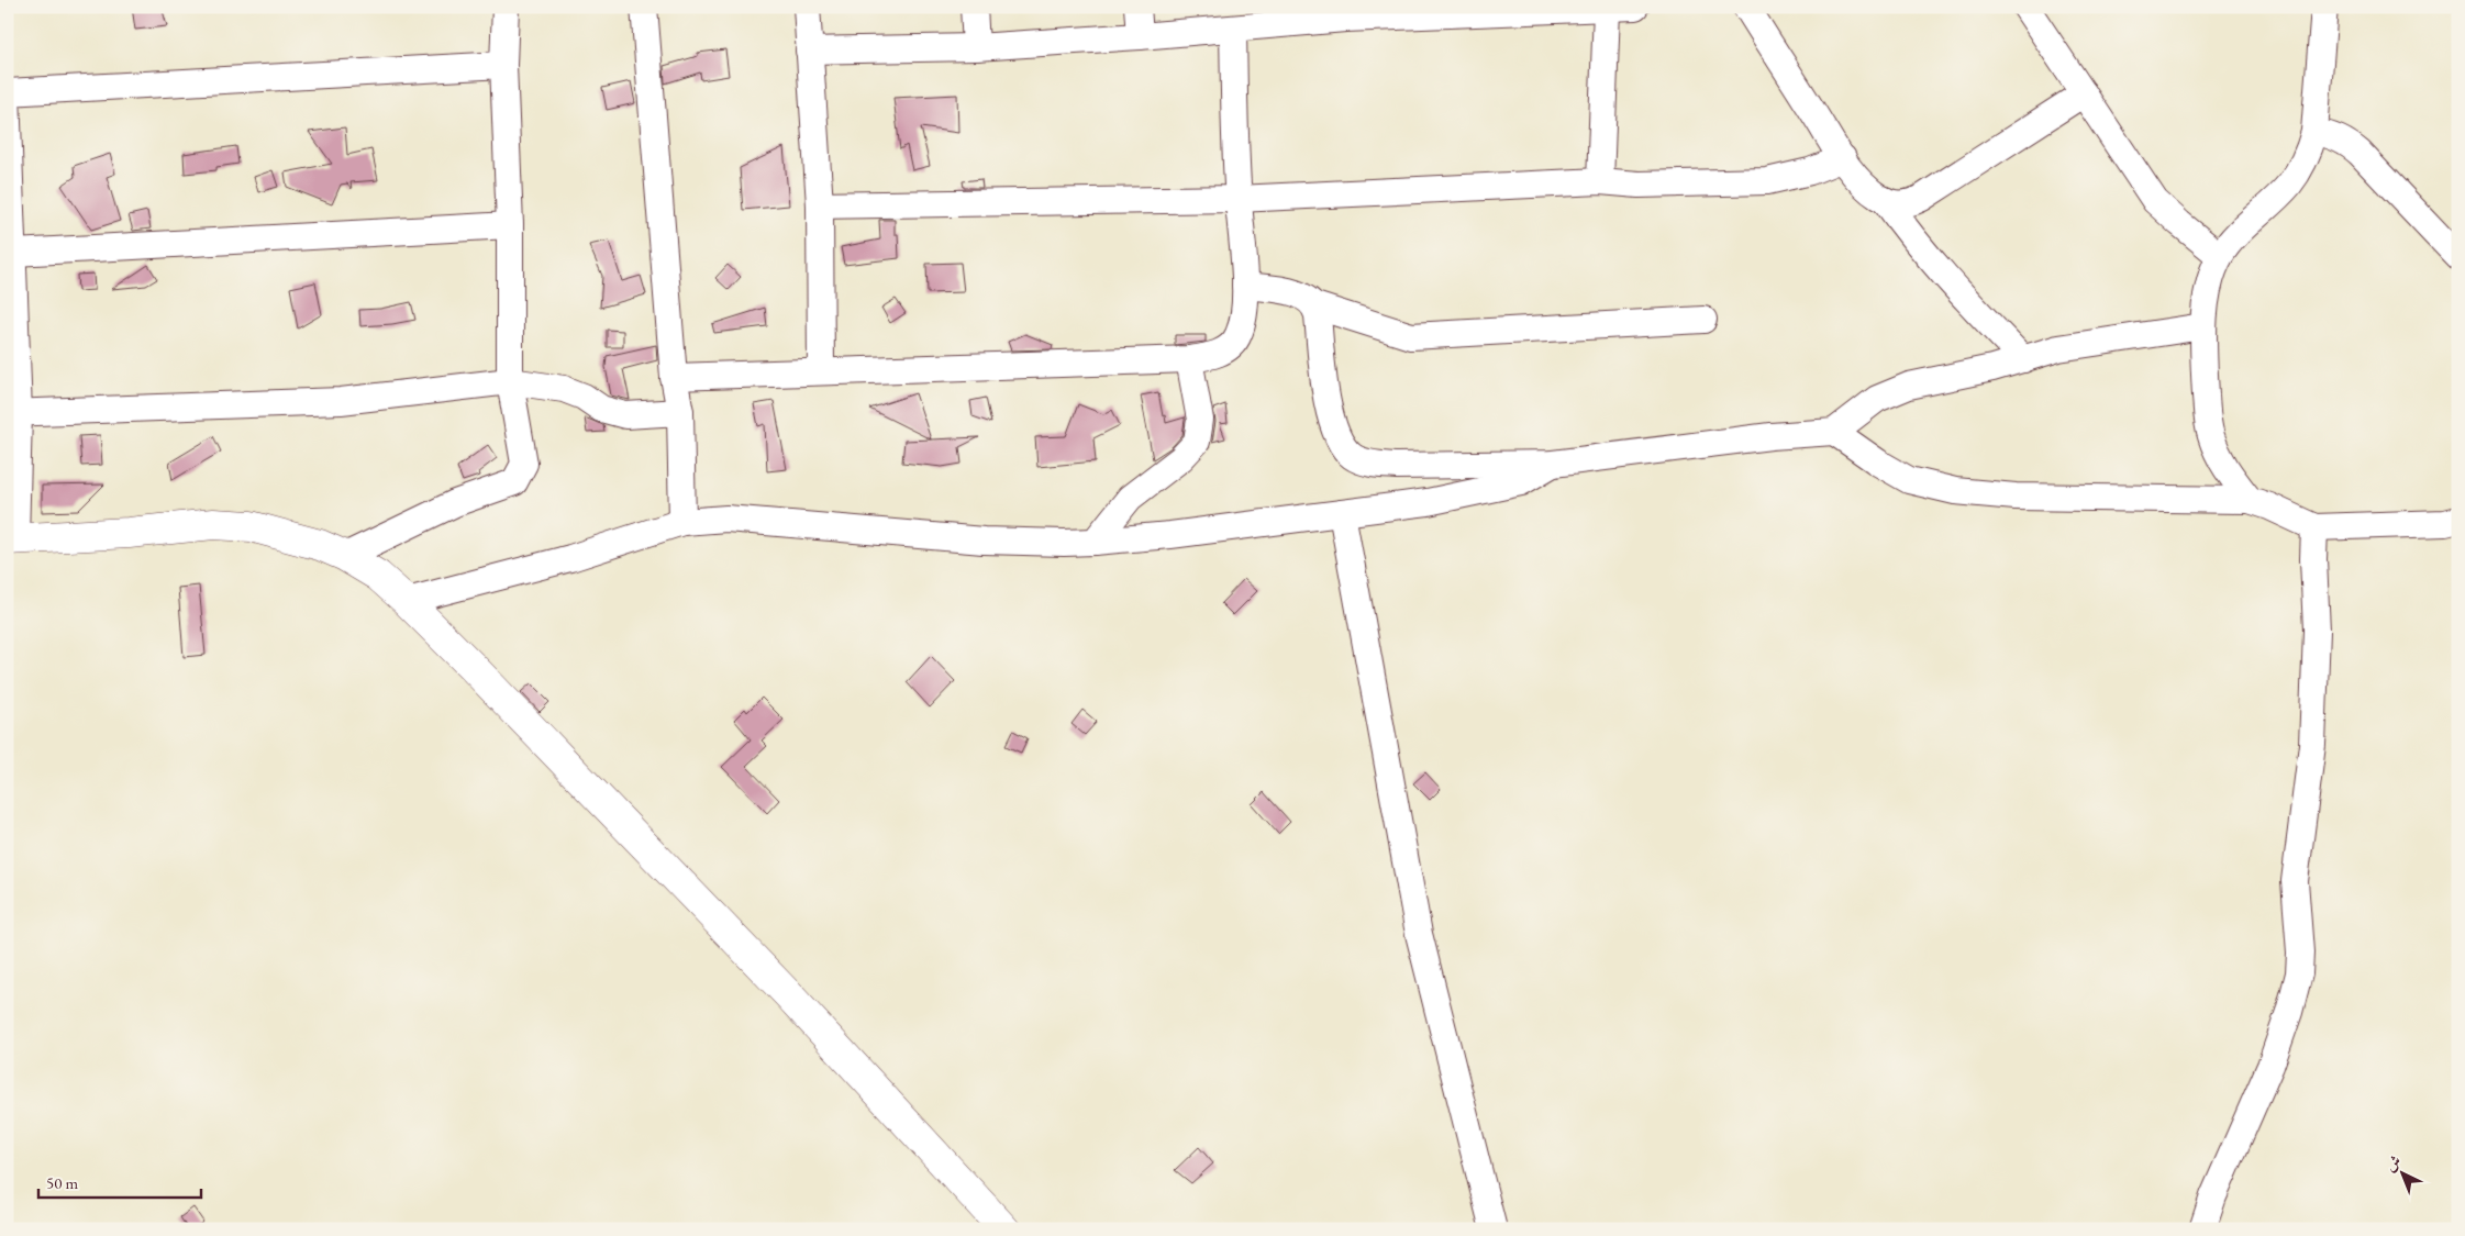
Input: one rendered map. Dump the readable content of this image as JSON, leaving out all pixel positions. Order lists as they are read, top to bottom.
{
  "scale_bar": "50 m",
  "north": "top left"
}
